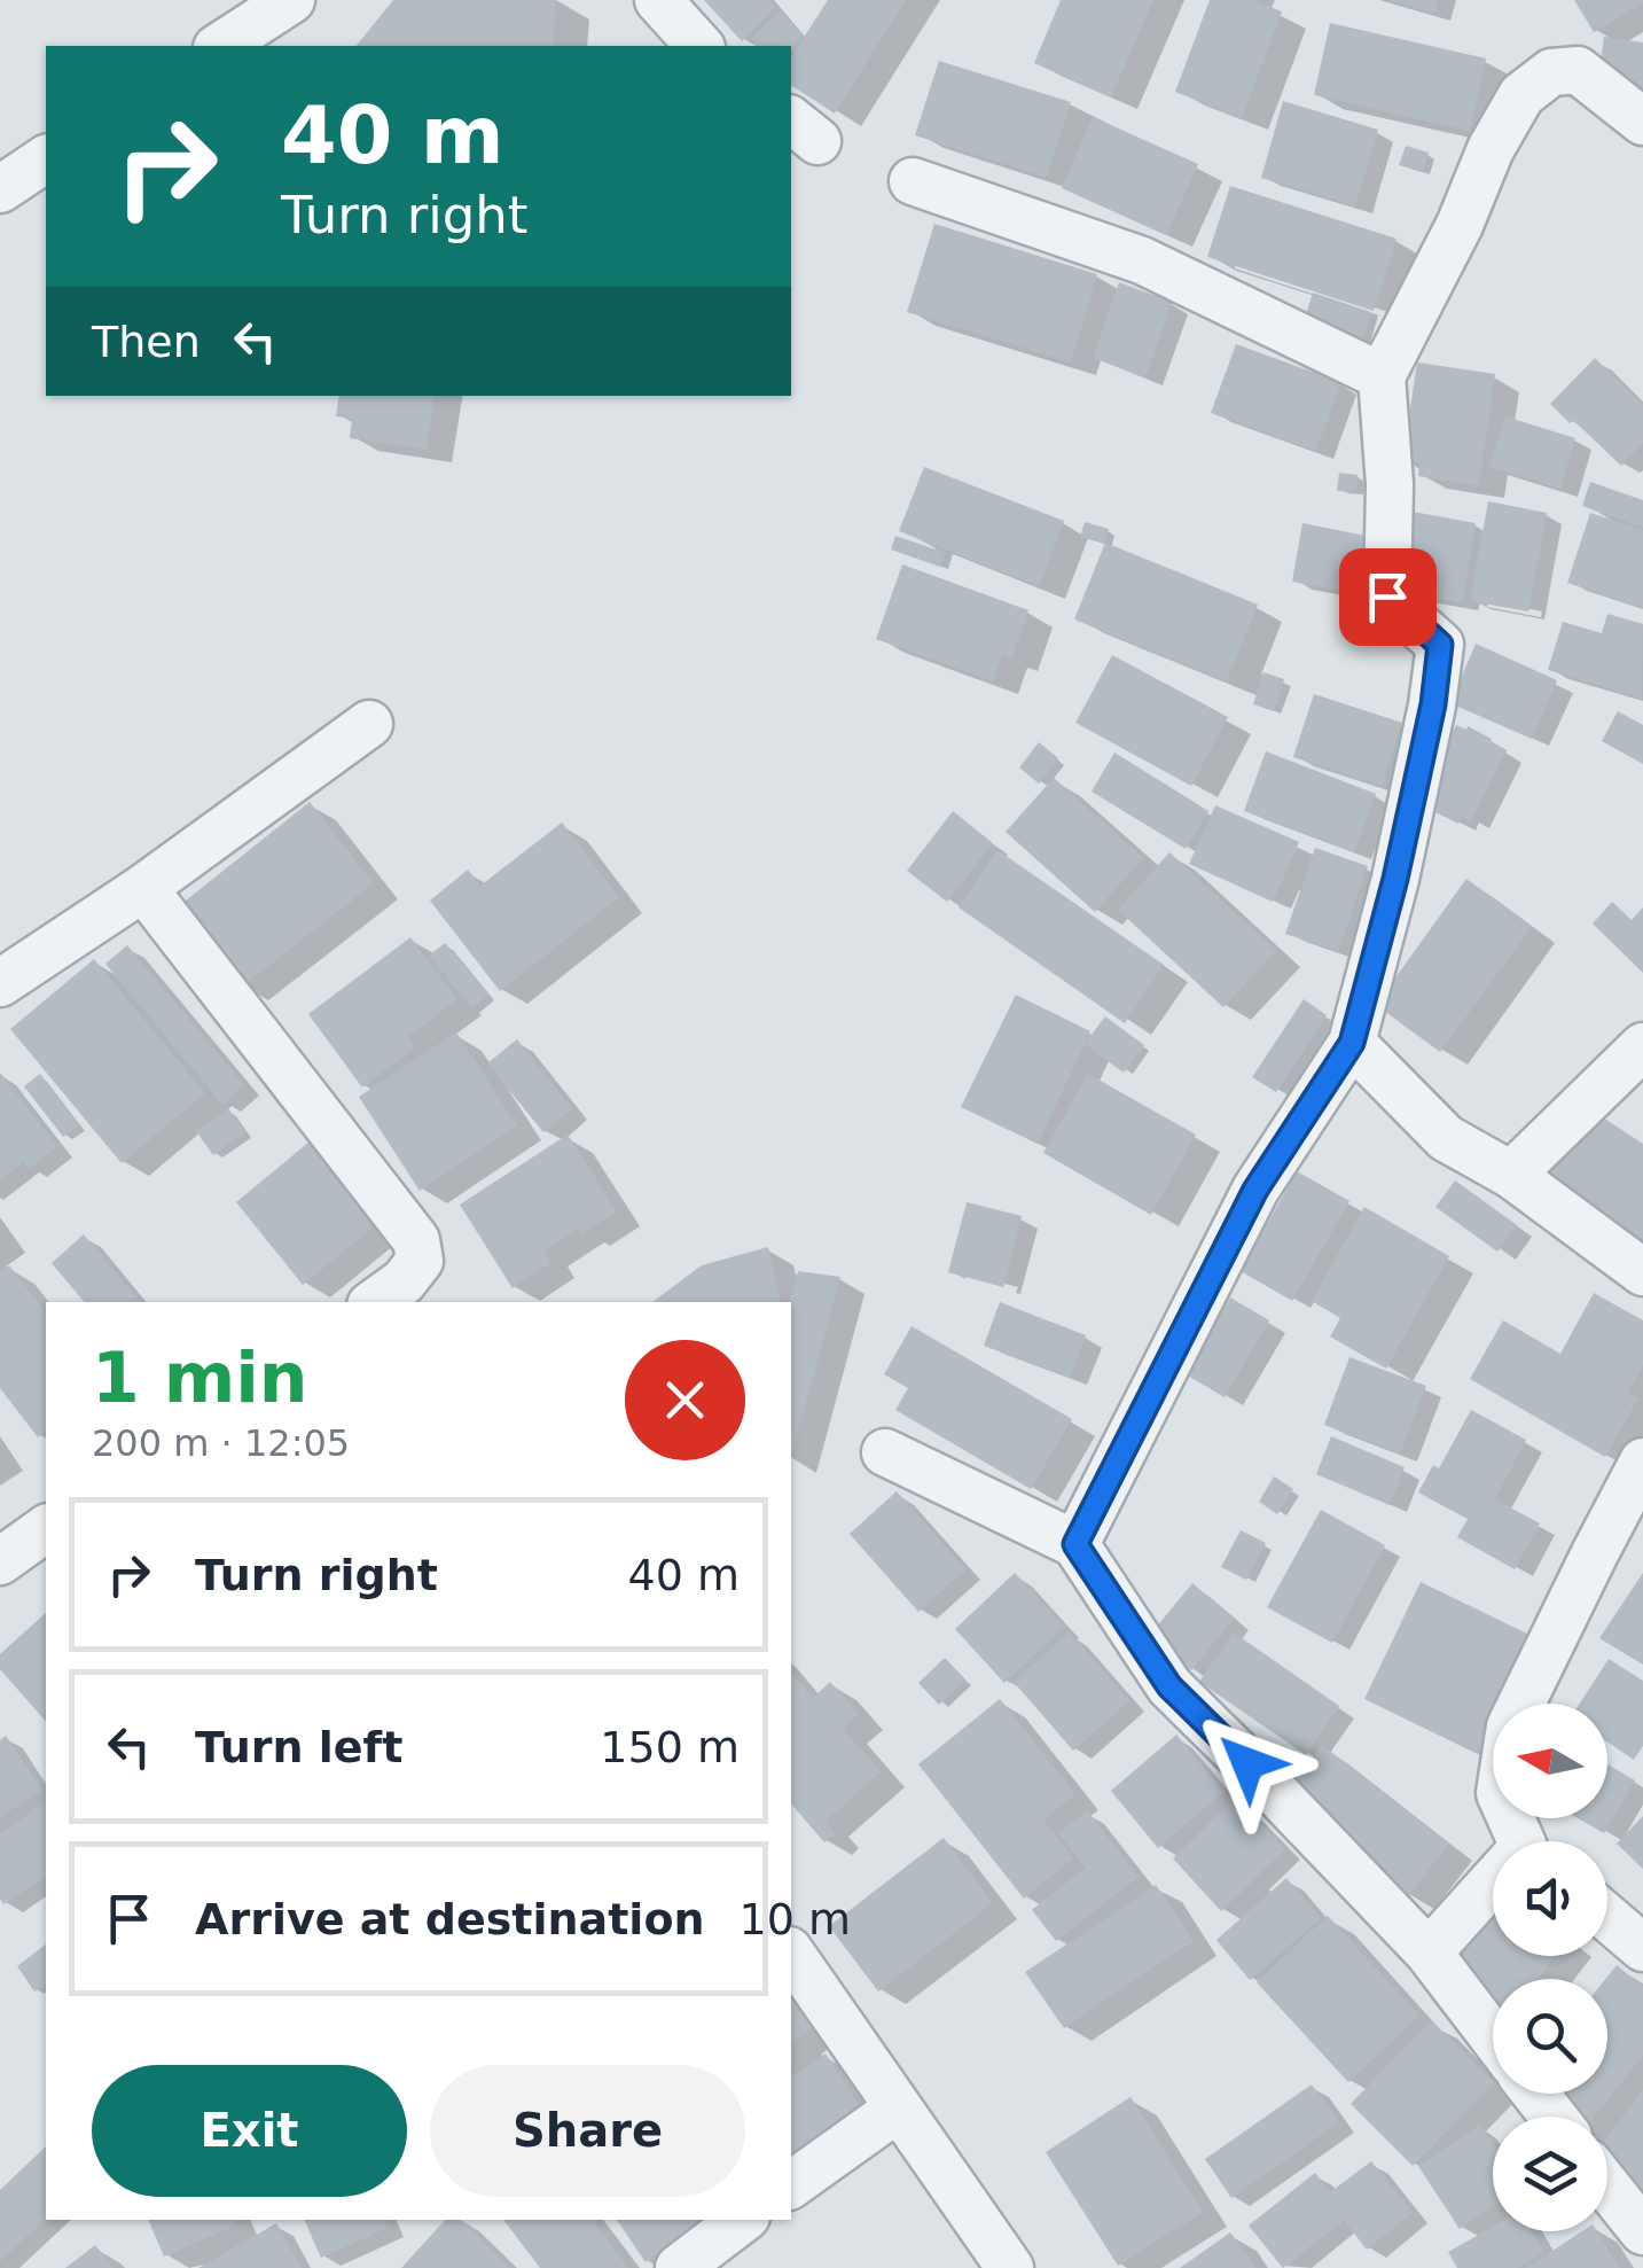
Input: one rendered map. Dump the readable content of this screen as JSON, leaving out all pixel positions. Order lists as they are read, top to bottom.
{
  "north": "left",
  "page": {
    "turn": ["40 m", "Turn right"],
    "then": "Then",
    "heading": ["1 min", "200 m · 12:05"],
    "list": [
      {
        "name": "Turn right",
        "value": "40 m"
      },
      {
        "name": "Turn left",
        "value": "150 m"
      },
      {
        "name": "Arrive at destination",
        "value": "10 m"
      }
    ],
    "buttons": ["Exit", "Share"]
  }
}
